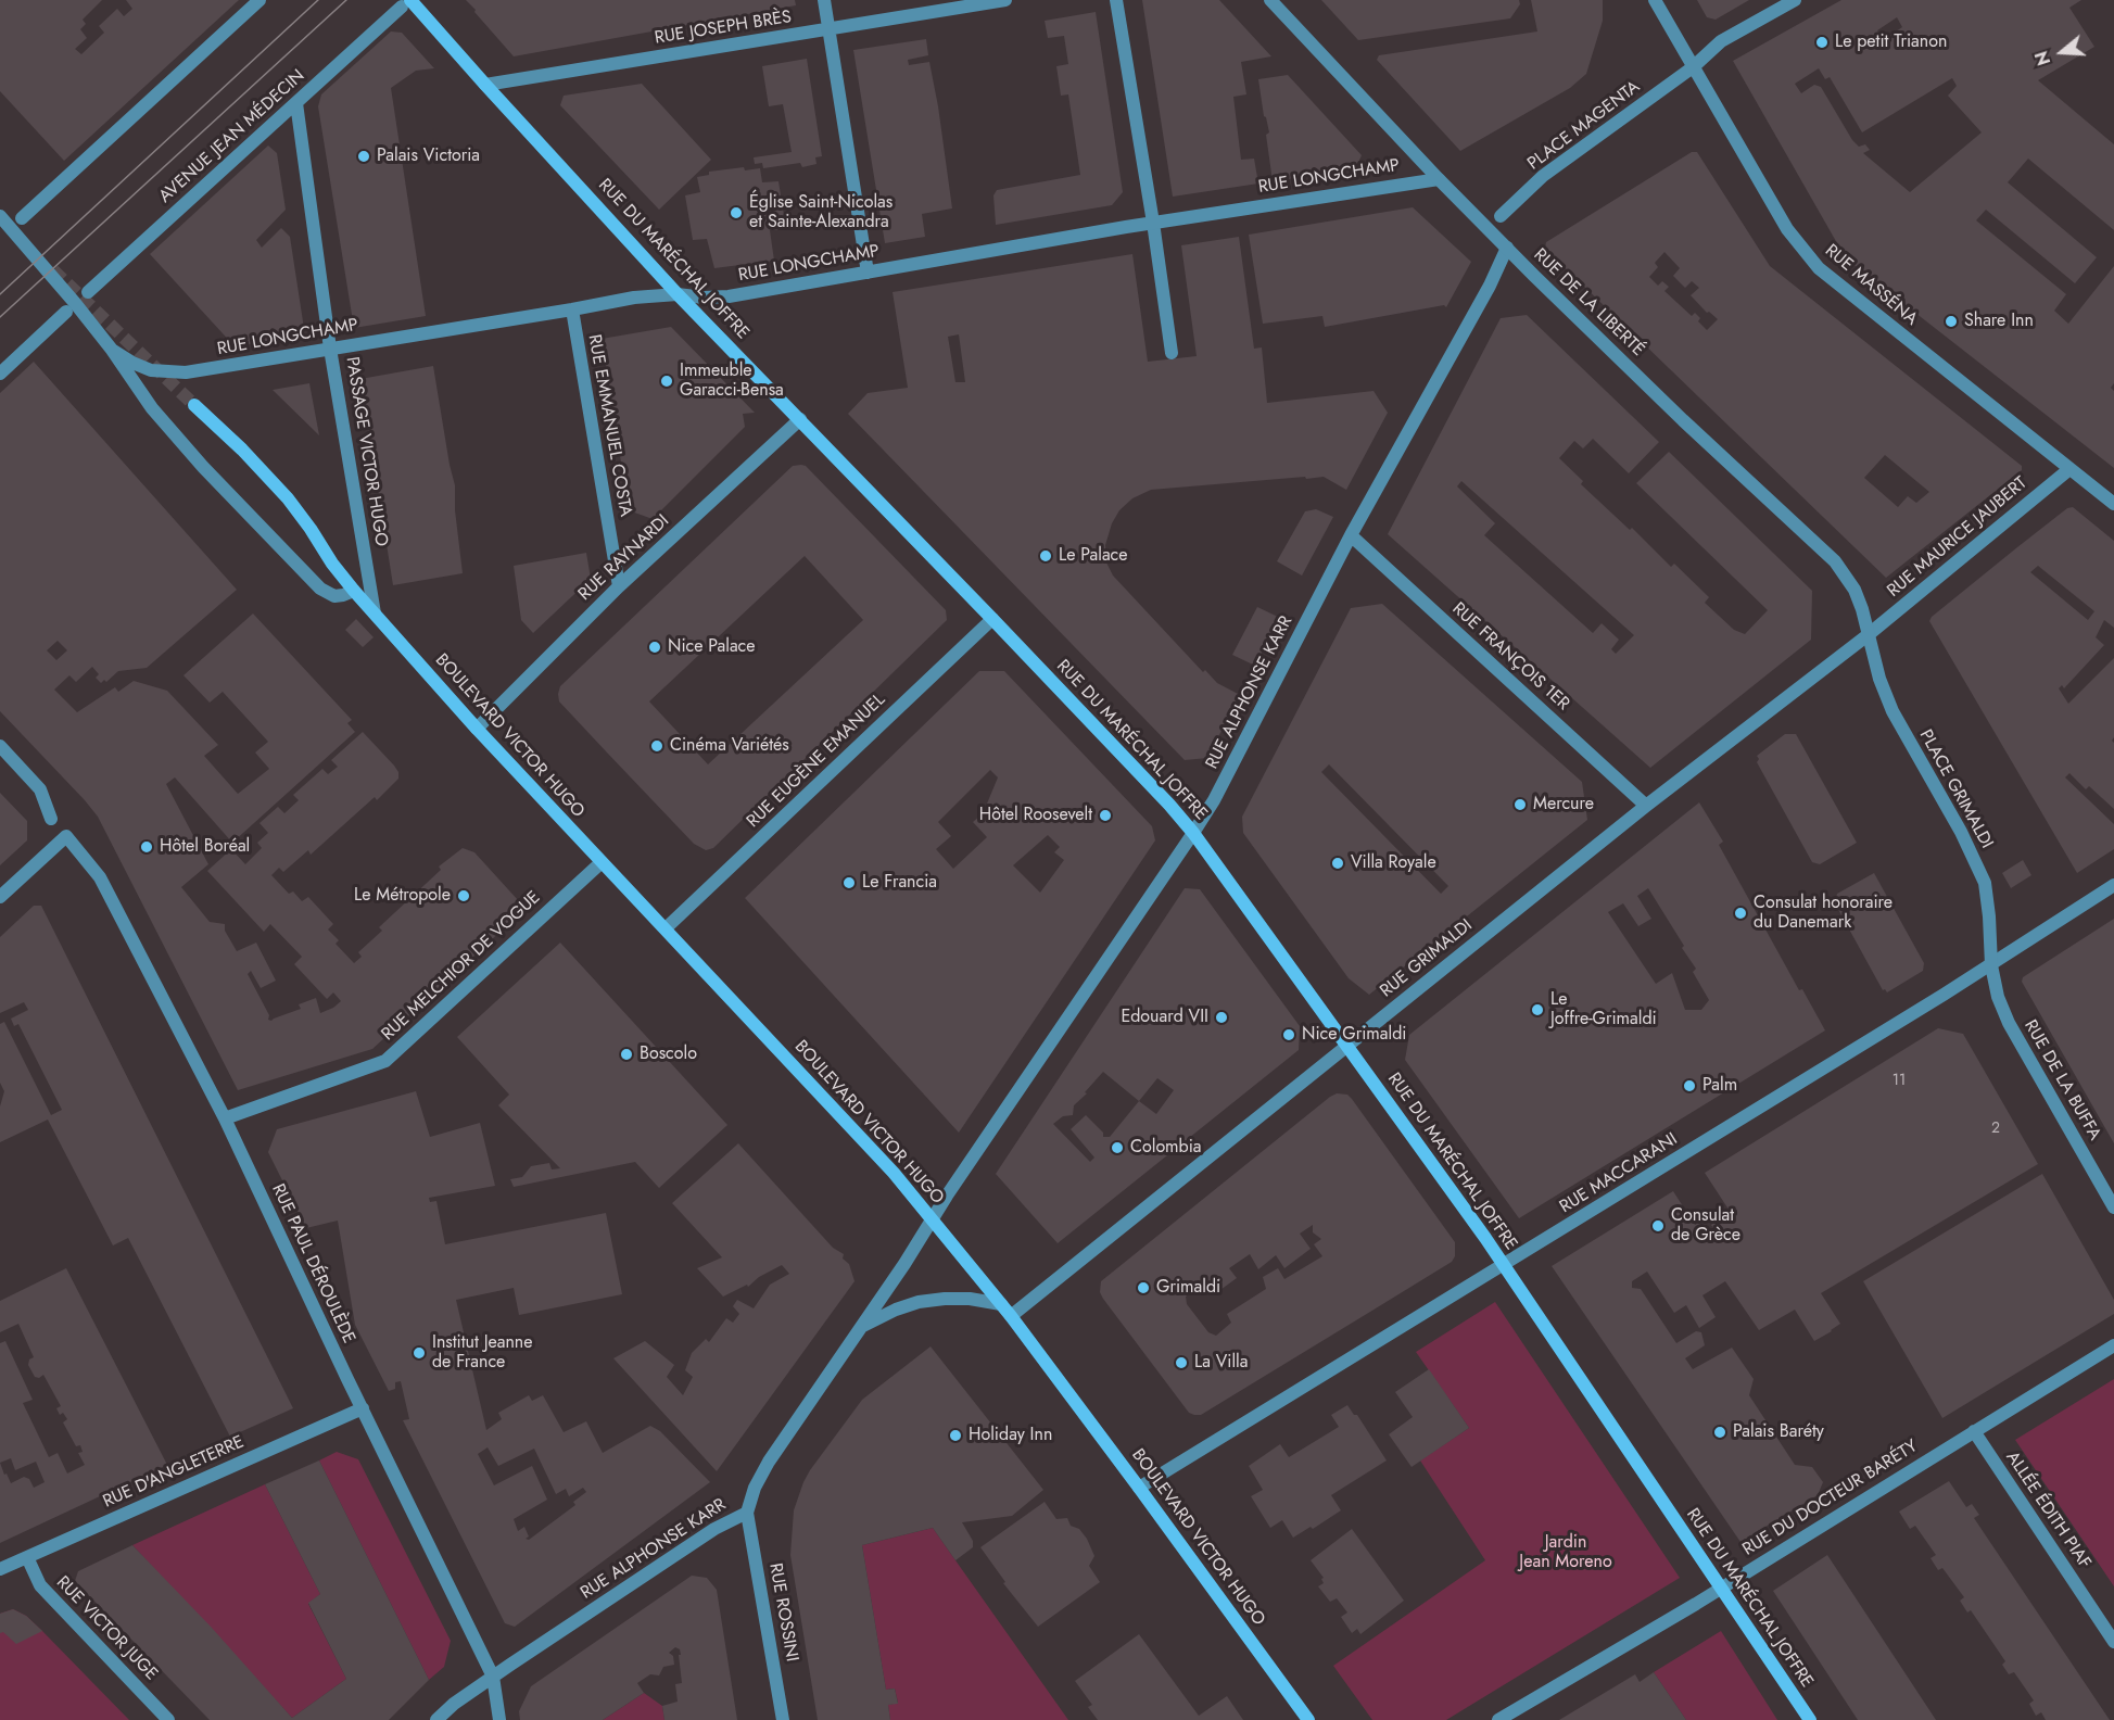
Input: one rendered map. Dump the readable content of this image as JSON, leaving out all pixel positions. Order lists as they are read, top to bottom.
{
  "streets": {
    "main road": ["RUE DU MARÉCHAL JOFFRE", "BOULEVARD VICTOR HUGO"],
    "street": [
      "RUE JOSEPH BRÈS",
      "PLACE MAGENTA",
      "AVENUE JEAN MÉDECIN",
      "RUE LONGCHAMP",
      "RUE MASSÉNA",
      "RUE DE LA LIBERTÉ",
      "RUE EMMANUEL COSTA",
      "PASSAGE VICTOR HUGO",
      "RUE MAURICE JAUBERT",
      "RUE RAYNARDI",
      "RUE FRANÇOIS 1ER",
      "RUE ALPHONSE KARR",
      "RUE EUGÈNE EMANUEL",
      "PLACE GRIMALDI",
      "RUE GRIMALDI",
      "RUE MELCHIOR DE VOGUE",
      "RUE DE LA BUFFA",
      "RUE MACCARANI",
      "RUE PAUL DÉROULÈDE",
      "RUE D'ANGLETERRE",
      "RUE DU DOCTEUR BARÉTY",
      "ALLÉE ÉDITH PIAF",
      "RUE ROSSINI",
      "RUE VICTOR JUGE"
    ]
  },
  "crossings": [
    ["RUE JOSEPH BRÈS", "RUE DU MARÉCHAL JOFFRE"],
    ["PLACE MAGENTA", "RUE MASSÉNA"],
    ["AVENUE JEAN MÉDECIN", "RUE DU MARÉCHAL JOFFRE"],
    ["AVENUE JEAN MÉDECIN", "PASSAGE VICTOR HUGO"],
    ["RUE LONGCHAMP", "RUE DU MARÉCHAL JOFFRE"],
    ["RUE LONGCHAMP", "RUE DE LA LIBERTÉ"],
    ["RUE LONGCHAMP", "RUE EMMANUEL COSTA"],
    ["RUE LONGCHAMP", "PASSAGE VICTOR HUGO"],
    ["RUE DU MARÉCHAL JOFFRE", "RUE RAYNARDI"],
    ["RUE DU MARÉCHAL JOFFRE", "RUE ALPHONSE KARR"],
    ["RUE DU MARÉCHAL JOFFRE", "RUE EUGÈNE EMANUEL"],
    ["RUE DU MARÉCHAL JOFFRE", "RUE GRIMALDI"],
    ["RUE DU MARÉCHAL JOFFRE", "RUE MACCARANI"],
    ["RUE DU MARÉCHAL JOFFRE", "RUE DU DOCTEUR BARÉTY"],
    ["RUE MASSÉNA", "RUE MAURICE JAUBERT"],
    ["RUE DE LA LIBERTÉ", "RUE MAURICE JAUBERT"],
    ["RUE DE LA LIBERTÉ", "RUE ALPHONSE KARR"],
    ["RUE DE LA LIBERTÉ", "PLACE GRIMALDI"],
    ["RUE DE LA LIBERTÉ", "RUE GRIMALDI"],
    ["RUE EMMANUEL COSTA", "RUE RAYNARDI"],
    ["PASSAGE VICTOR HUGO", "BOULEVARD VICTOR HUGO"],
    ["RUE MAURICE JAUBERT", "PLACE GRIMALDI"],
    ["RUE MAURICE JAUBERT", "RUE GRIMALDI"],
    ["RUE RAYNARDI", "BOULEVARD VICTOR HUGO"],
    ["RUE FRANÇOIS 1ER", "RUE ALPHONSE KARR"],
    ["RUE FRANÇOIS 1ER", "RUE GRIMALDI"],
    ["RUE ALPHONSE KARR", "BOULEVARD VICTOR HUGO"],
    ["RUE ALPHONSE KARR", "RUE PAUL DÉROULÈDE"],
    ["RUE ALPHONSE KARR", "RUE ROSSINI"],
    ["BOULEVARD VICTOR HUGO", "RUE EUGÈNE EMANUEL"],
    ["BOULEVARD VICTOR HUGO", "RUE GRIMALDI"],
    ["BOULEVARD VICTOR HUGO", "RUE MELCHIOR DE VOGUE"],
    ["BOULEVARD VICTOR HUGO", "RUE MACCARANI"],
    ["PLACE GRIMALDI", "RUE GRIMALDI"],
    ["PLACE GRIMALDI", "RUE DE LA BUFFA"],
    ["PLACE GRIMALDI", "RUE MACCARANI"],
    ["RUE MELCHIOR DE VOGUE", "RUE PAUL DÉROULÈDE"],
    ["RUE DE LA BUFFA", "RUE MACCARANI"],
    ["RUE PAUL DÉROULÈDE", "RUE D'ANGLETERRE"],
    ["RUE D'ANGLETERRE", "RUE VICTOR JUGE"],
    ["RUE DU DOCTEUR BARÉTY", "ALLÉE ÉDITH PIAF"]
  ],
  "parks": ["Jardin Jean Moreno"],
  "places": [
    "Le petit Trianon",
    "Palais Victoria",
    "Église Saint-Nicolas et Sainte-Alexandra",
    "Share Inn",
    "Immeuble Garacci-Bensa",
    "Le Palace",
    "Nice Palace",
    "Cinéma Variétés",
    "Mercure",
    "Hôtel Roosevelt",
    "Hôtel Boréal",
    "Villa Royale",
    "Le Francia",
    "Le Métropole",
    "Consulat honoraire du Danemark",
    "Le Joffre-Grimaldi",
    "Edouard VII",
    "Nice Grimaldi",
    "Boscolo",
    "Palm",
    "Colombia",
    "Consulat de Grèce",
    "Grimaldi",
    "Institut Jeanne de France",
    "La Villa",
    "Palais Baréty",
    "Holiday Inn"
  ],
  "house_numbers": ["11", "2"],
  "north": "left"
}
